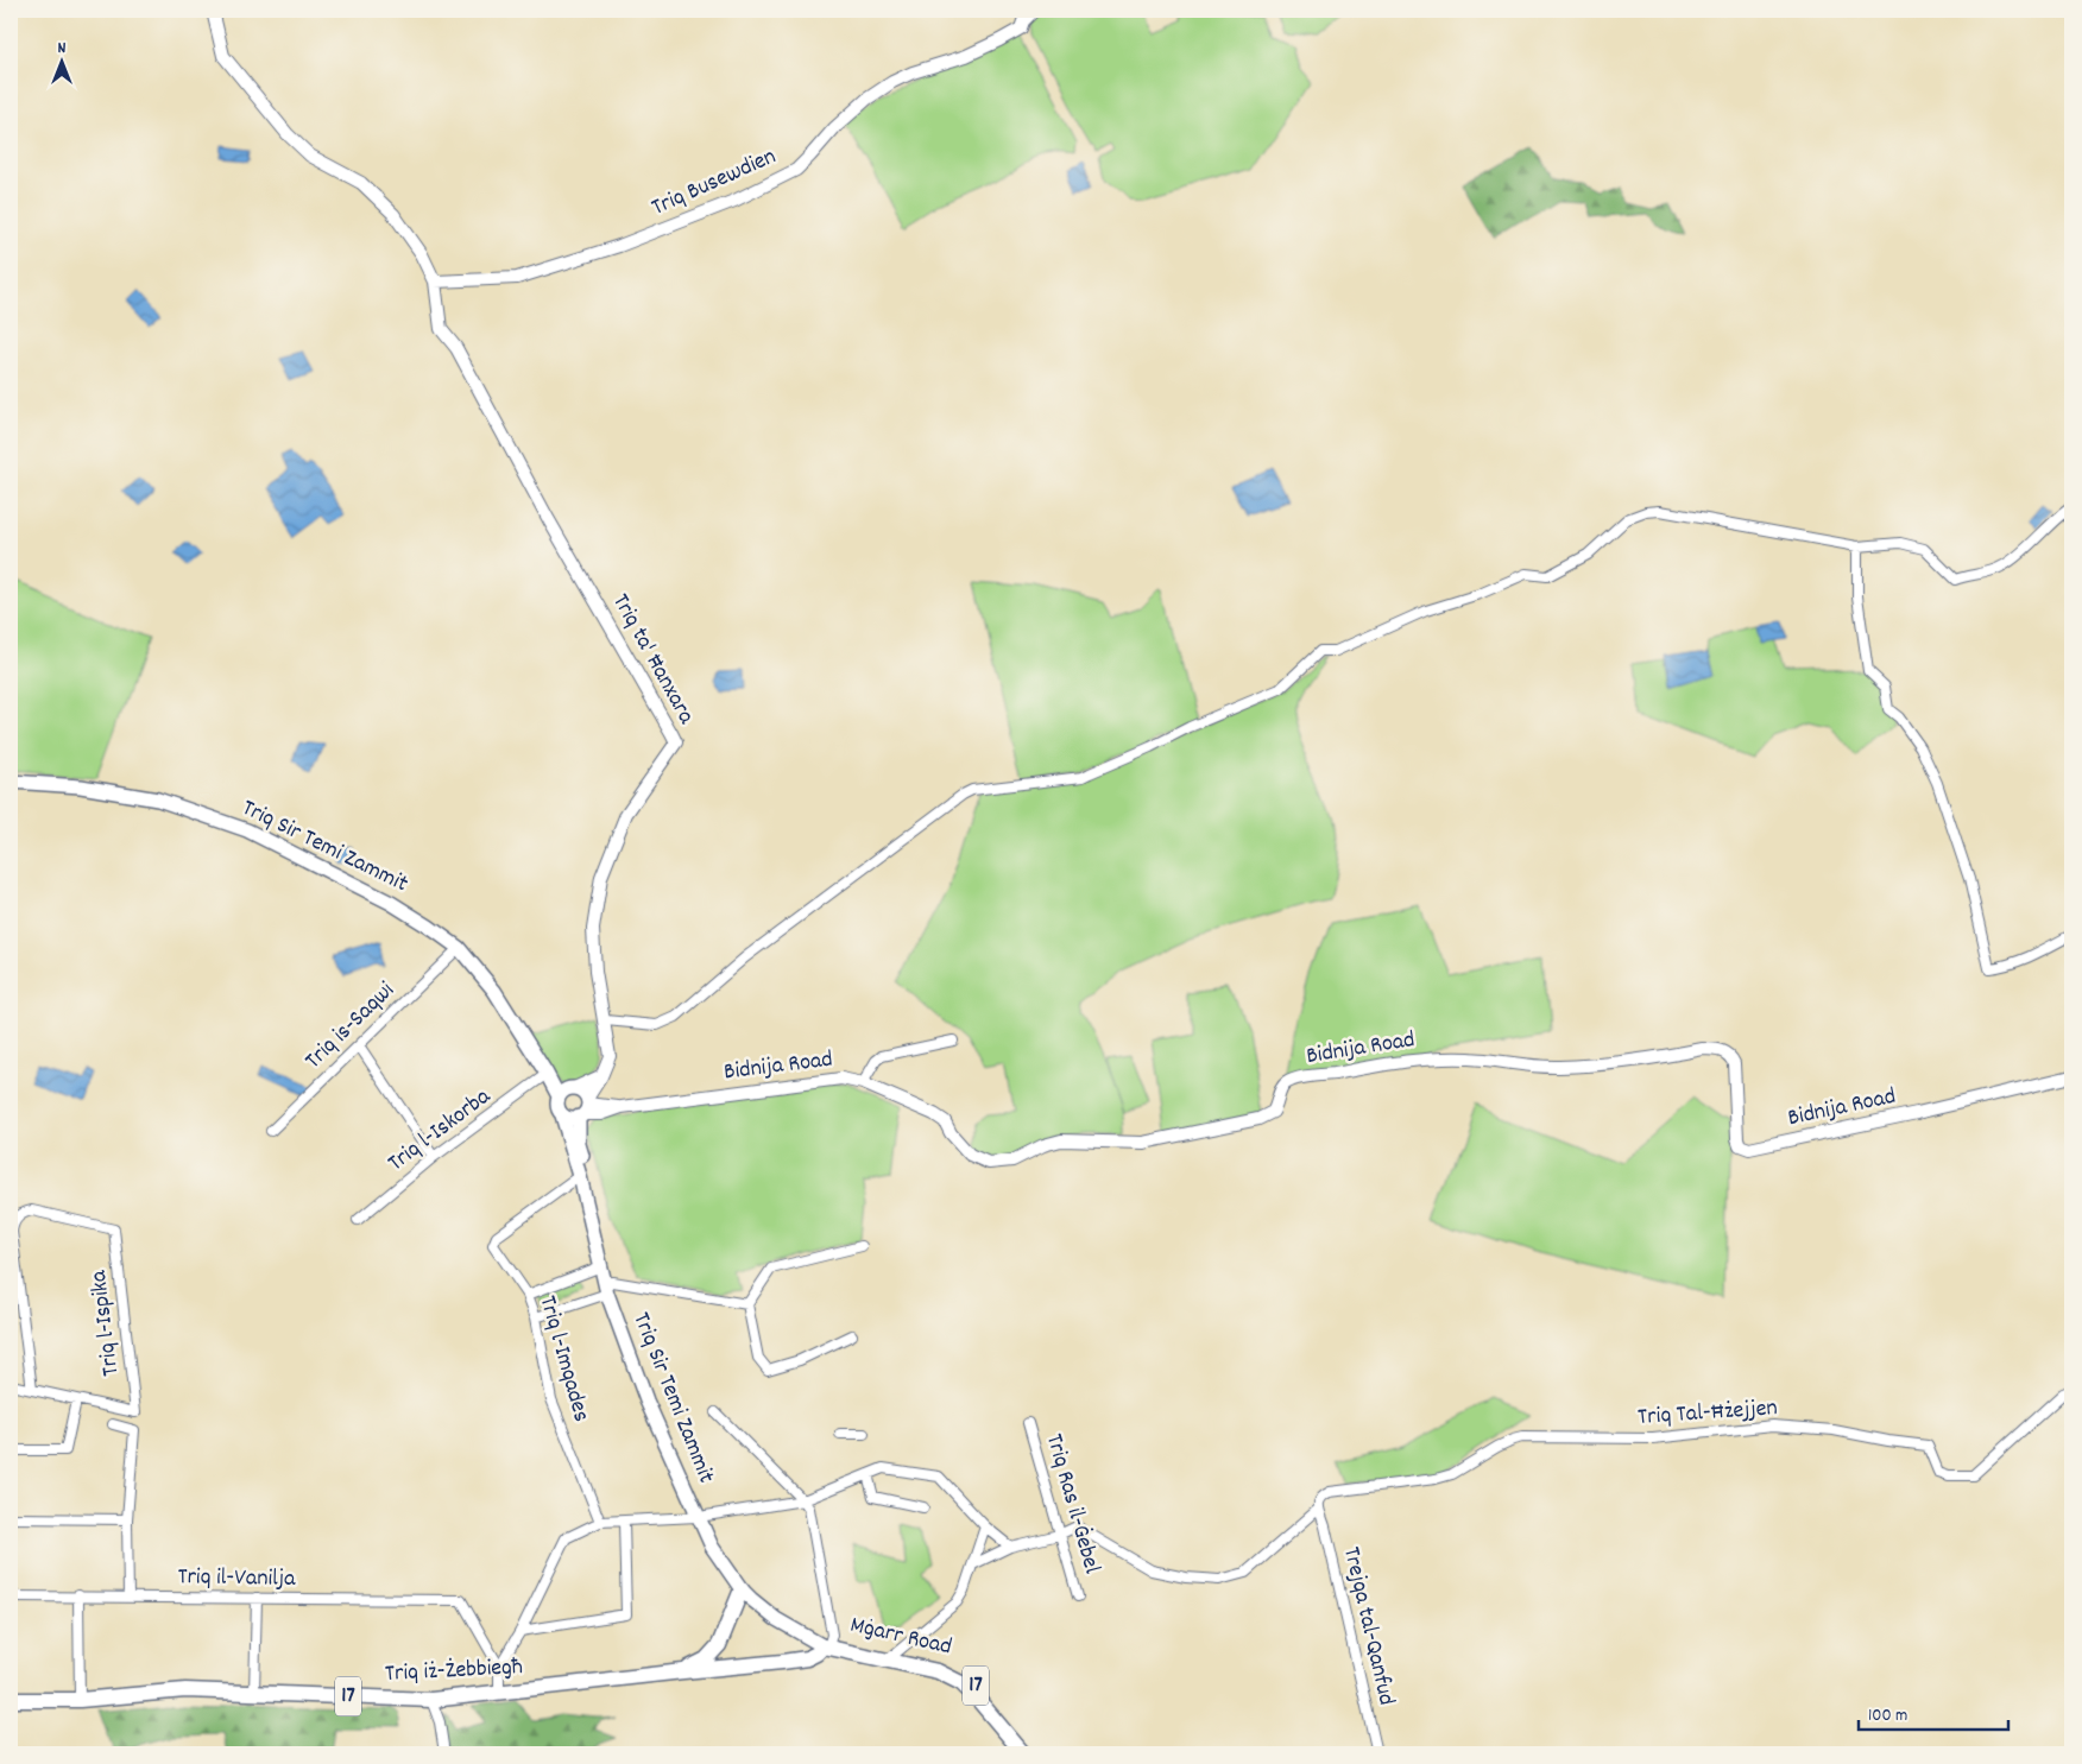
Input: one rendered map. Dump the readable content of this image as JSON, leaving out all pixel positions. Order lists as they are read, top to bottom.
{
  "streets": {
    "main road": [
      "Triq Sir Temi Zammit",
      "Mġarr Road",
      "Triq iż-Żebbiegħ",
      "17"
    ],
    "street": [
      "Triq Busewdien",
      "Triq ta' Ħanxara",
      "Triq is-Saqwi",
      "Bidnija Road",
      "Triq l-Iskorba",
      "Triq l-Ispika",
      "Triq l-Imqades",
      "Triq Tal-Ħżejjen",
      "Triq Ras il-Ġebel",
      "Triq il-Vanilja",
      "Trejqa tal-Qanfud"
    ]
  },
  "crossings": [
    ["Triq Busewdien", "Triq ta' Ħanxara"],
    ["Triq ta' Ħanxara", "Triq Sir Temi Zammit"],
    ["Triq ta' Ħanxara", "Bidnija Road"],
    ["Triq Sir Temi Zammit", "Triq is-Saqwi"],
    ["Triq Sir Temi Zammit", "Bidnija Road"],
    ["Triq Sir Temi Zammit", "Triq l-Iskorba"],
    ["Triq Sir Temi Zammit", "Triq l-Imqades"],
    ["Triq Sir Temi Zammit", "Mġarr Road"],
    ["Triq Sir Temi Zammit", "Triq iż-Żebbiegħ"],
    ["Triq Sir Temi Zammit", "17"],
    ["Triq Tal-Ħżejjen", "Trejqa tal-Qanfud"],
    ["Mġarr Road", "Triq iż-Żebbiegħ"],
    ["Triq iż-Żebbiegħ", "17"]
  ],
  "scale_bar": "100 m",
  "north": "top"
}
